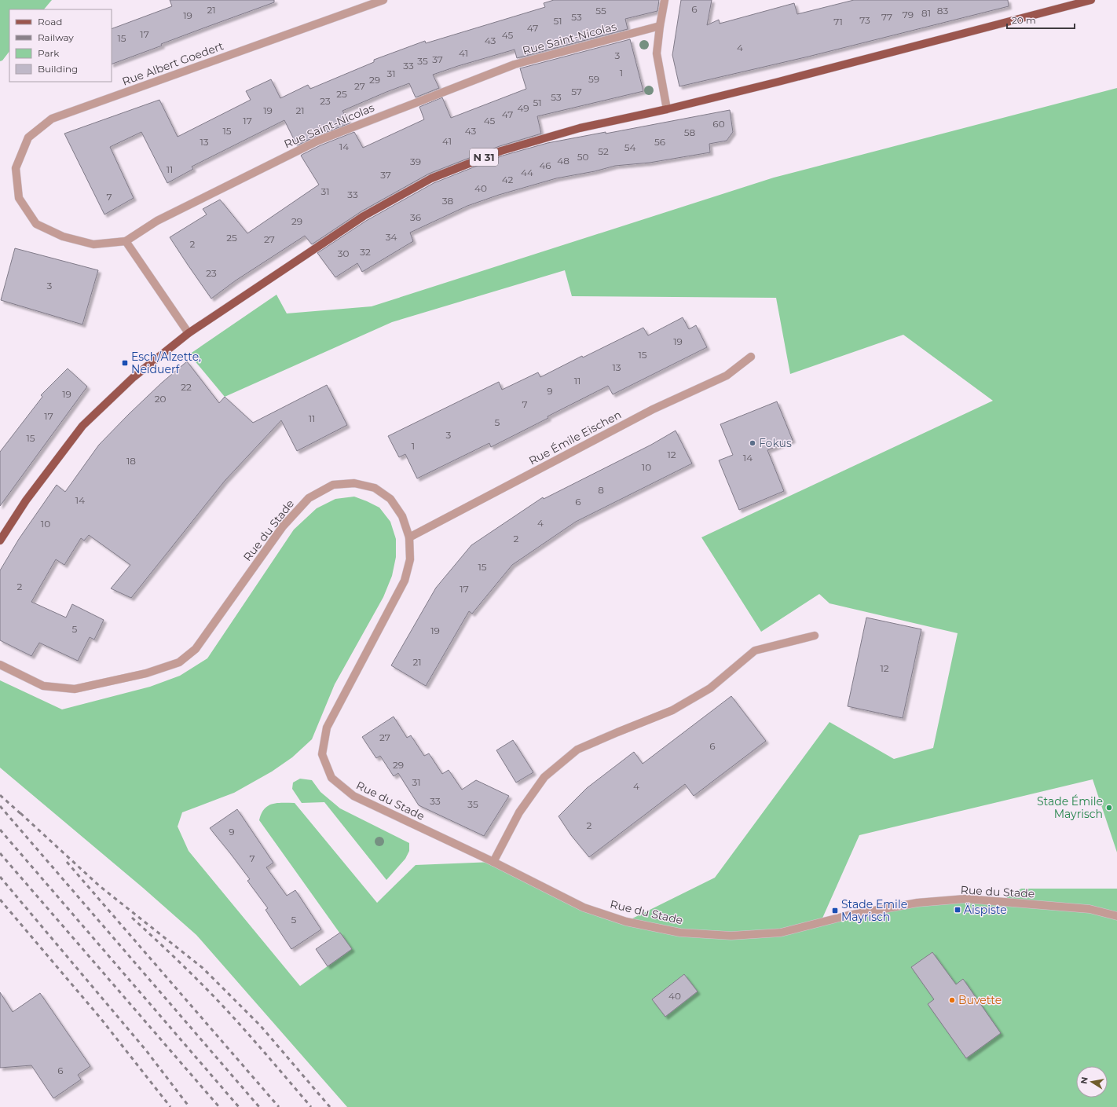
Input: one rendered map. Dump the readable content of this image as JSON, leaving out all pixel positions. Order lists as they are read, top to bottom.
{
  "streets": {
    "main road": ["N 31"],
    "street": [
      "Rue Saint-Nicolas",
      "Rue Albert Goedert",
      "Rue Émile Eischen",
      "Rue du Stade"
    ]
  },
  "crossings": [
    ["Rue Saint-Nicolas", "Rue Albert Goedert"],
    ["Rue Émile Eischen", "Rue du Stade"]
  ],
  "places": {
    "transit": ["Esch/Alzette, Neiduerf", "Äispiste", "Stade Emile Mayrisch"],
    "other": ["Fokus", "Stade Émile Mayrisch", "Buvette"]
  },
  "house_numbers": [
    "6",
    "21",
    "55",
    "83",
    "81",
    "79",
    "19",
    "53",
    "77",
    "73",
    "51",
    "71",
    "47",
    "17",
    "45",
    "15",
    "43",
    "4",
    "41",
    "3",
    "37",
    "35",
    "33",
    "1",
    "31",
    "59",
    "29",
    "27",
    "57",
    "25",
    "53",
    "23",
    "51",
    "49",
    "19",
    "21",
    "47",
    "17",
    "45",
    "60",
    "15",
    "43",
    "58",
    "41",
    "13",
    "56",
    "14",
    "54",
    "52",
    "50",
    "48",
    "39",
    "46",
    "11",
    "44",
    "37",
    "42",
    "40",
    "31",
    "33",
    "7",
    "38",
    "36",
    "29",
    "34",
    "25",
    "27",
    "2",
    "32",
    "30",
    "23",
    "3",
    "19",
    "15",
    "13",
    "11",
    "22",
    "9",
    "19",
    "20",
    "7",
    "17",
    "11",
    "5",
    "3",
    "15",
    "1",
    "12",
    "14",
    "18",
    "10",
    "8",
    "14",
    "6",
    "4",
    "10",
    "2",
    "15",
    "2",
    "17",
    "5",
    "19",
    "21",
    "12",
    "27",
    "6",
    "29",
    "31",
    "4",
    "33",
    "35",
    "2",
    "9",
    "7",
    "5",
    "40",
    "6"
  ],
  "legend": [
    "Road",
    "Railway",
    "Park",
    "Building"
  ],
  "scale_bar": "20 m",
  "north": "left"
}
